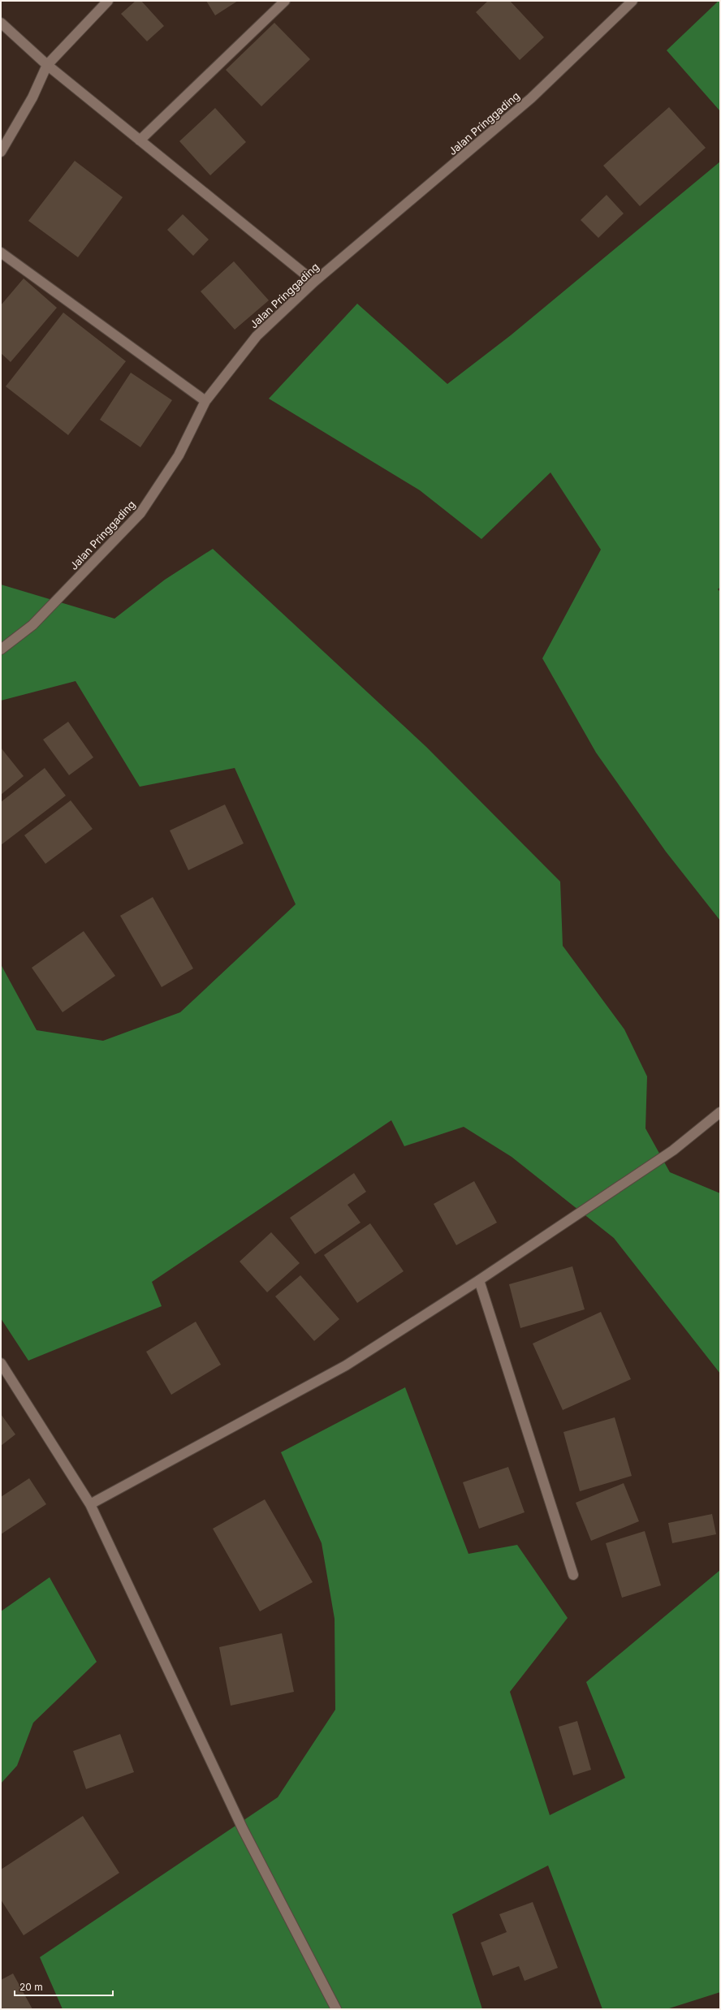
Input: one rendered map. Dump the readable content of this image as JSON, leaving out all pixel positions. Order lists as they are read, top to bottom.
{
  "streets": {
    "street": ["Jalan Pringgading"]
  },
  "scale_bar": "20 m"
}
